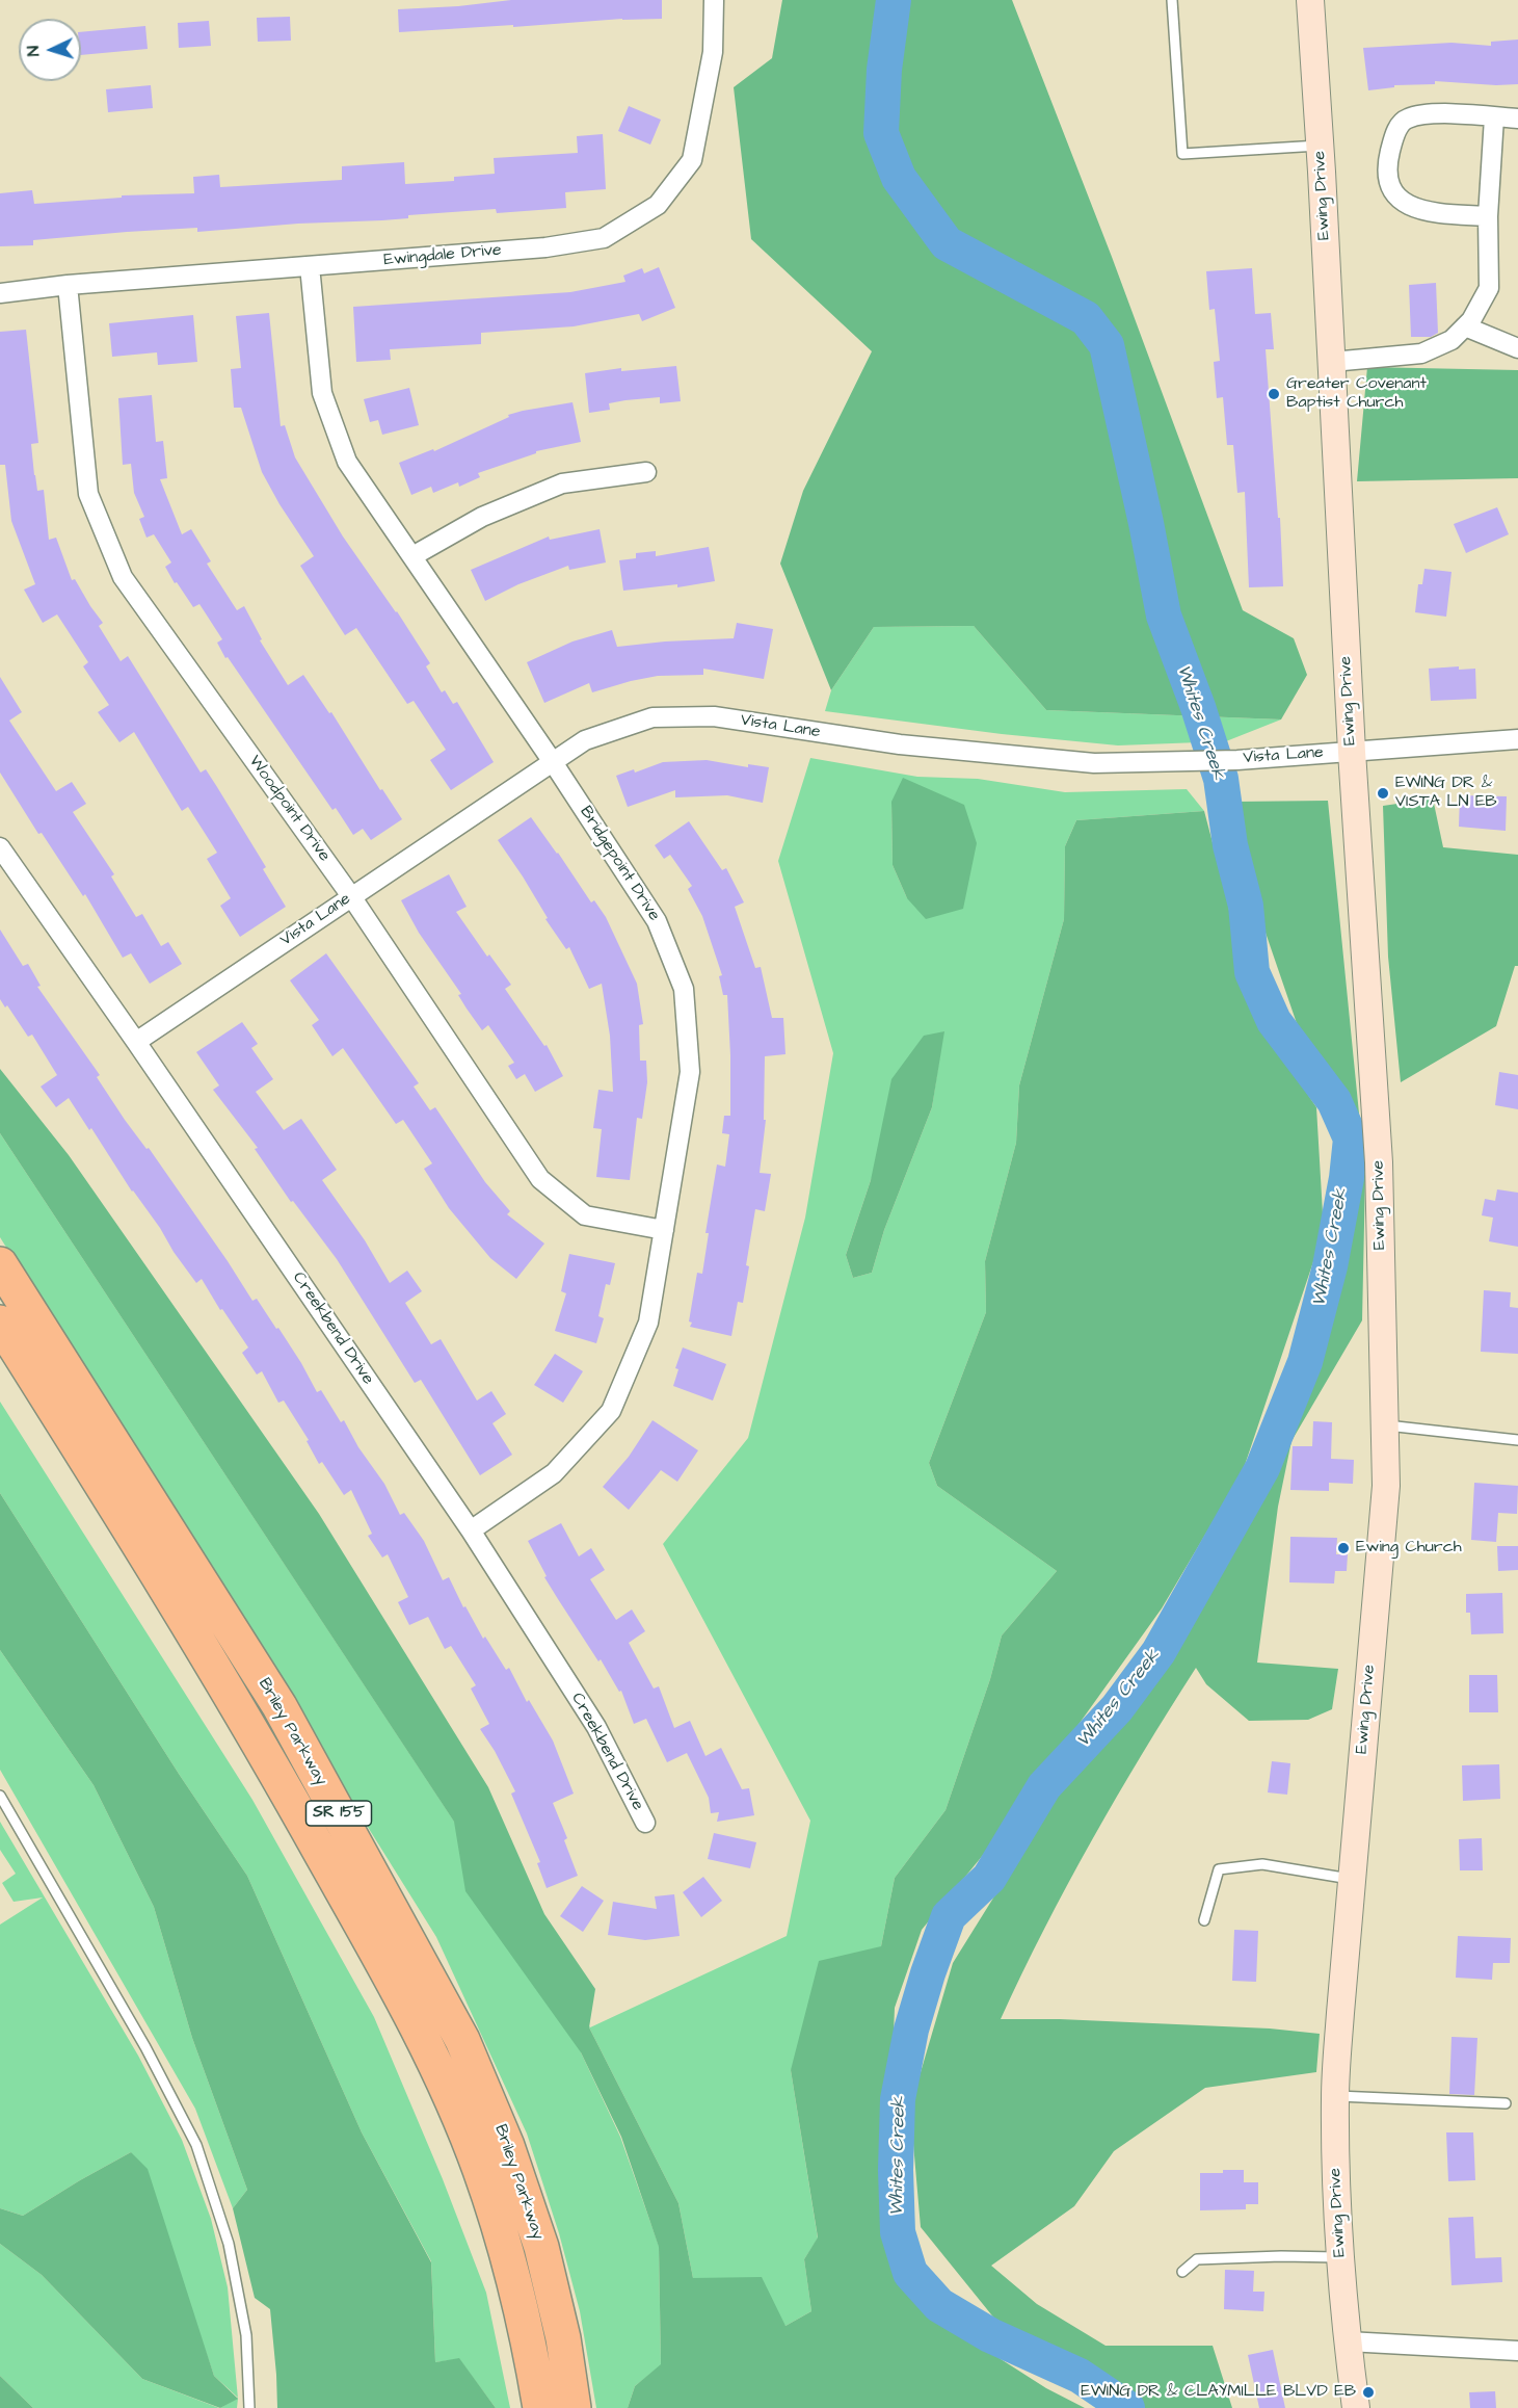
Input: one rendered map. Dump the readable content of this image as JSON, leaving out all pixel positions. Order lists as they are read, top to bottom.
{
  "streets": {
    "highway": ["Briley Parkway", "SR 155"],
    "street": [
      "Ewing Drive",
      "Ewingdale Drive",
      "Vista Lane",
      "Woodpoint Drive",
      "Bridgepoint Drive",
      "Creekbend Drive"
    ]
  },
  "crossings": [
    ["Ewing Drive", "Vista Lane"],
    ["Ewingdale Drive", "Woodpoint Drive"],
    ["Ewingdale Drive", "Bridgepoint Drive"],
    ["Vista Lane", "Woodpoint Drive"],
    ["Vista Lane", "Bridgepoint Drive"],
    ["Vista Lane", "Creekbend Drive"],
    ["Woodpoint Drive", "Bridgepoint Drive"],
    ["Bridgepoint Drive", "Creekbend Drive"]
  ],
  "water": ["Whites Creek"],
  "places": [
    "Greater Covenant Baptist Church",
    "EWING DR & VISTA LN EB",
    "Ewing Church",
    "EWING DR & CLAYMILLE BLVD EB"
  ],
  "north": "left"
}
